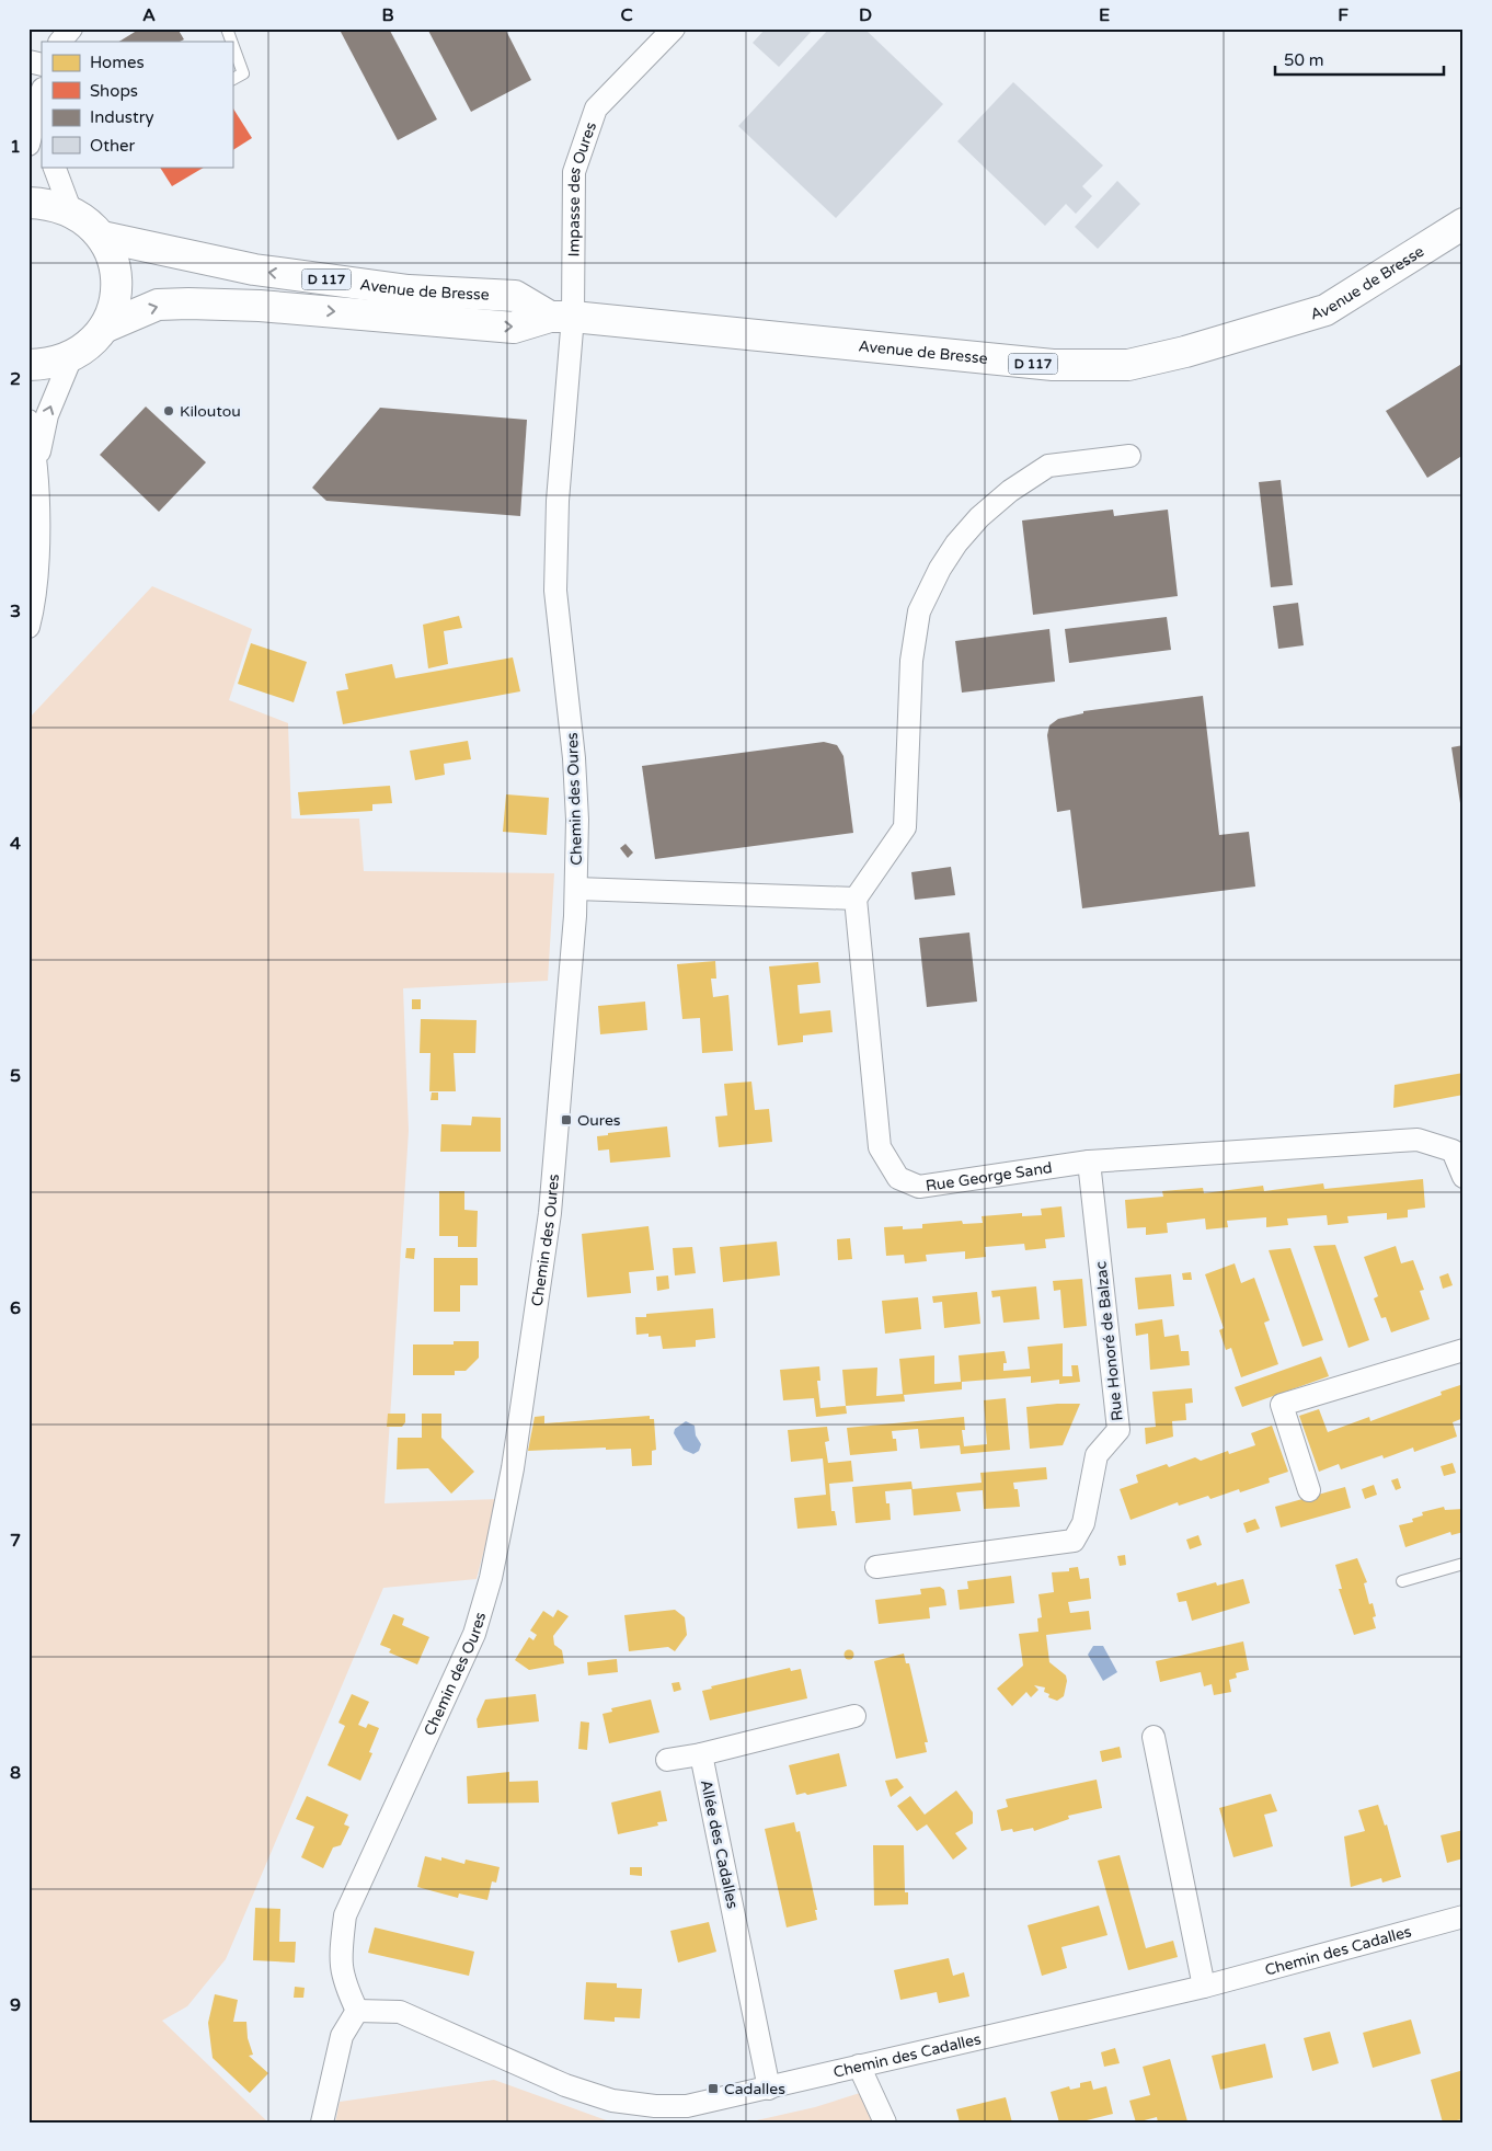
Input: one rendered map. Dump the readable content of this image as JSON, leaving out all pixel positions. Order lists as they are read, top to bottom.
{
  "streets": {
    "main road": ["D 117", "Avenue de Bresse"],
    "street": [
      "Impasse des Oures",
      "Chemin des Oures",
      "Rue George Sand",
      "Rue Honoré de Balzac",
      "Allée des Cadalles",
      "Chemin des Cadalles"
    ]
  },
  "crossings": [
    ["Impasse des Oures", "Avenue de Bresse"],
    ["Impasse des Oures", "Chemin des Oures"],
    ["Avenue de Bresse", "Chemin des Oures"],
    ["Chemin des Oures", "Chemin des Cadalles"],
    ["Rue George Sand", "Rue Honoré de Balzac"],
    ["Allée des Cadalles", "Chemin des Cadalles"]
  ],
  "places": {
    "other": ["Kiloutou"],
    "transit": ["Oures", "Cadalles"]
  },
  "legend": [
    "Homes",
    "Shops",
    "Industry",
    "Other"
  ],
  "scale_bar": "50 m",
  "grid": {
    "columns": [
      "A",
      "B",
      "C",
      "D",
      "E",
      "F"
    ],
    "rows": [
      "1",
      "2",
      "3",
      "4",
      "5",
      "6",
      "7",
      "8",
      "9"
    ]
  }
}
